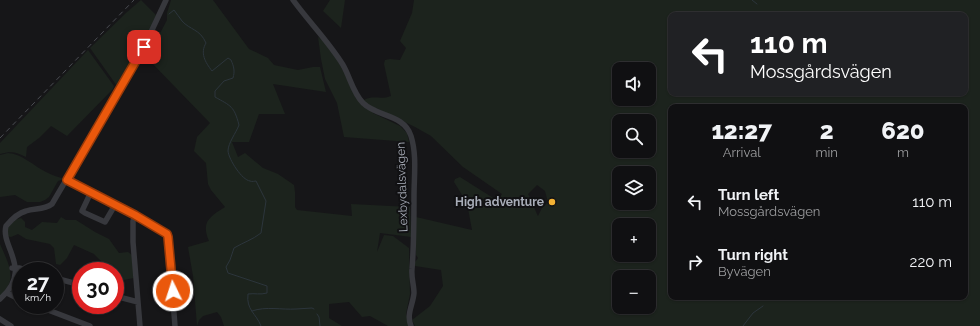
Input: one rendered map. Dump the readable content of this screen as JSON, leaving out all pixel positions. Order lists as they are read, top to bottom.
{
  "streets": {
    "street": ["Lexbydalsvägen"]
  },
  "places": ["High adventure"],
  "page": {
    "turn": ["110 m", "Mossgårdsvägen"],
    "map_buttons": ["+", "−"],
    "eta": [
      "12:27",
      "Arrival",
      "2",
      "min",
      "620",
      "m"
    ],
    "list": [
      {
        "name": "Turn left",
        "note": "Mossgårdsvägen",
        "value": "110 m"
      },
      {
        "name": "Turn right",
        "note": "Byvägen",
        "value": "220 m"
      }
    ],
    "speed": "27 km/h",
    "limit": "30"
  }
}
